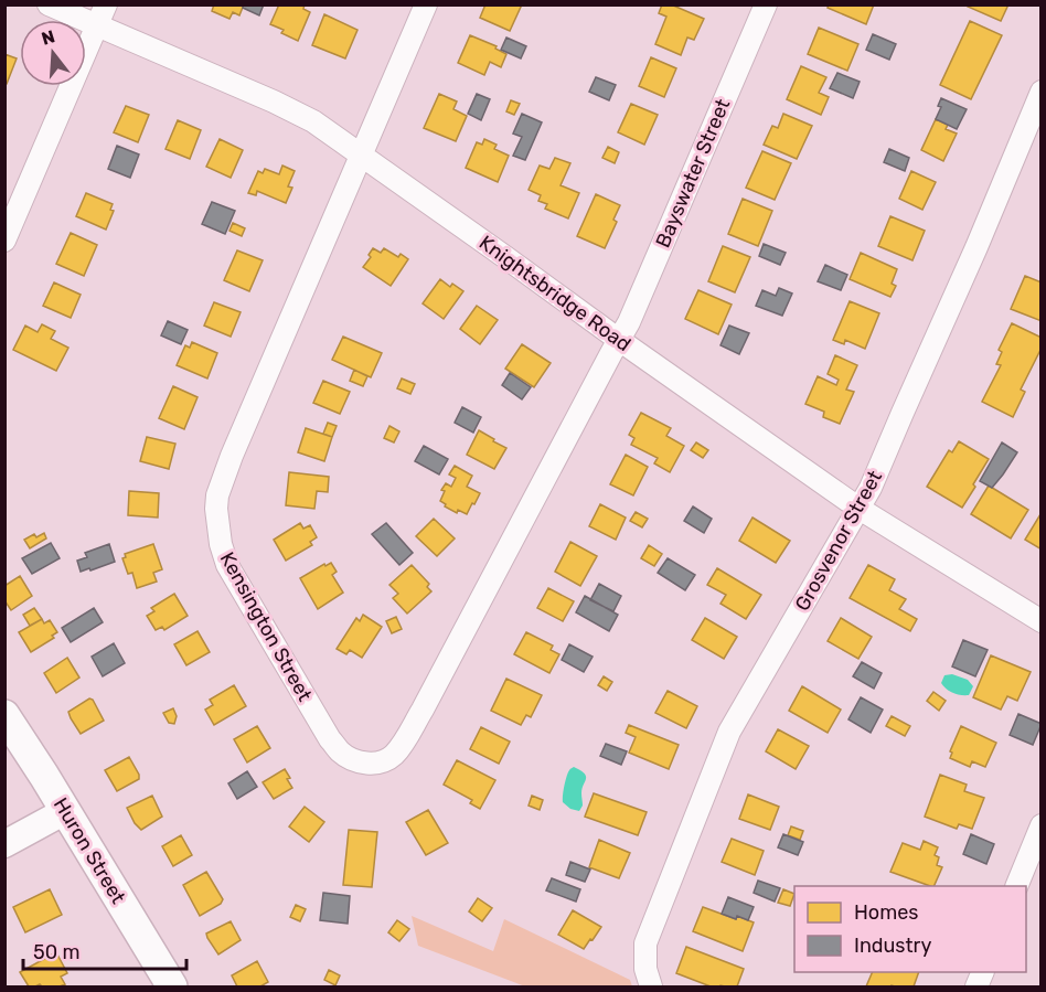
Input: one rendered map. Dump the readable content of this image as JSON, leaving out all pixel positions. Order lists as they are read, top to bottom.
{
  "streets": {
    "main road": ["Huron Street"],
    "street": [
      "Bayswater Street",
      "Knightsbridge Road",
      "Grosvenor Street",
      "Kensington Street"
    ]
  },
  "crossings": [
    ["Bayswater Street", "Knightsbridge Road"],
    ["Bayswater Street", "Kensington Street"],
    ["Knightsbridge Road", "Grosvenor Street"],
    ["Knightsbridge Road", "Kensington Street"]
  ],
  "legend": ["Homes", "Industry"],
  "scale_bar": "50 m",
  "north": "top"
}
